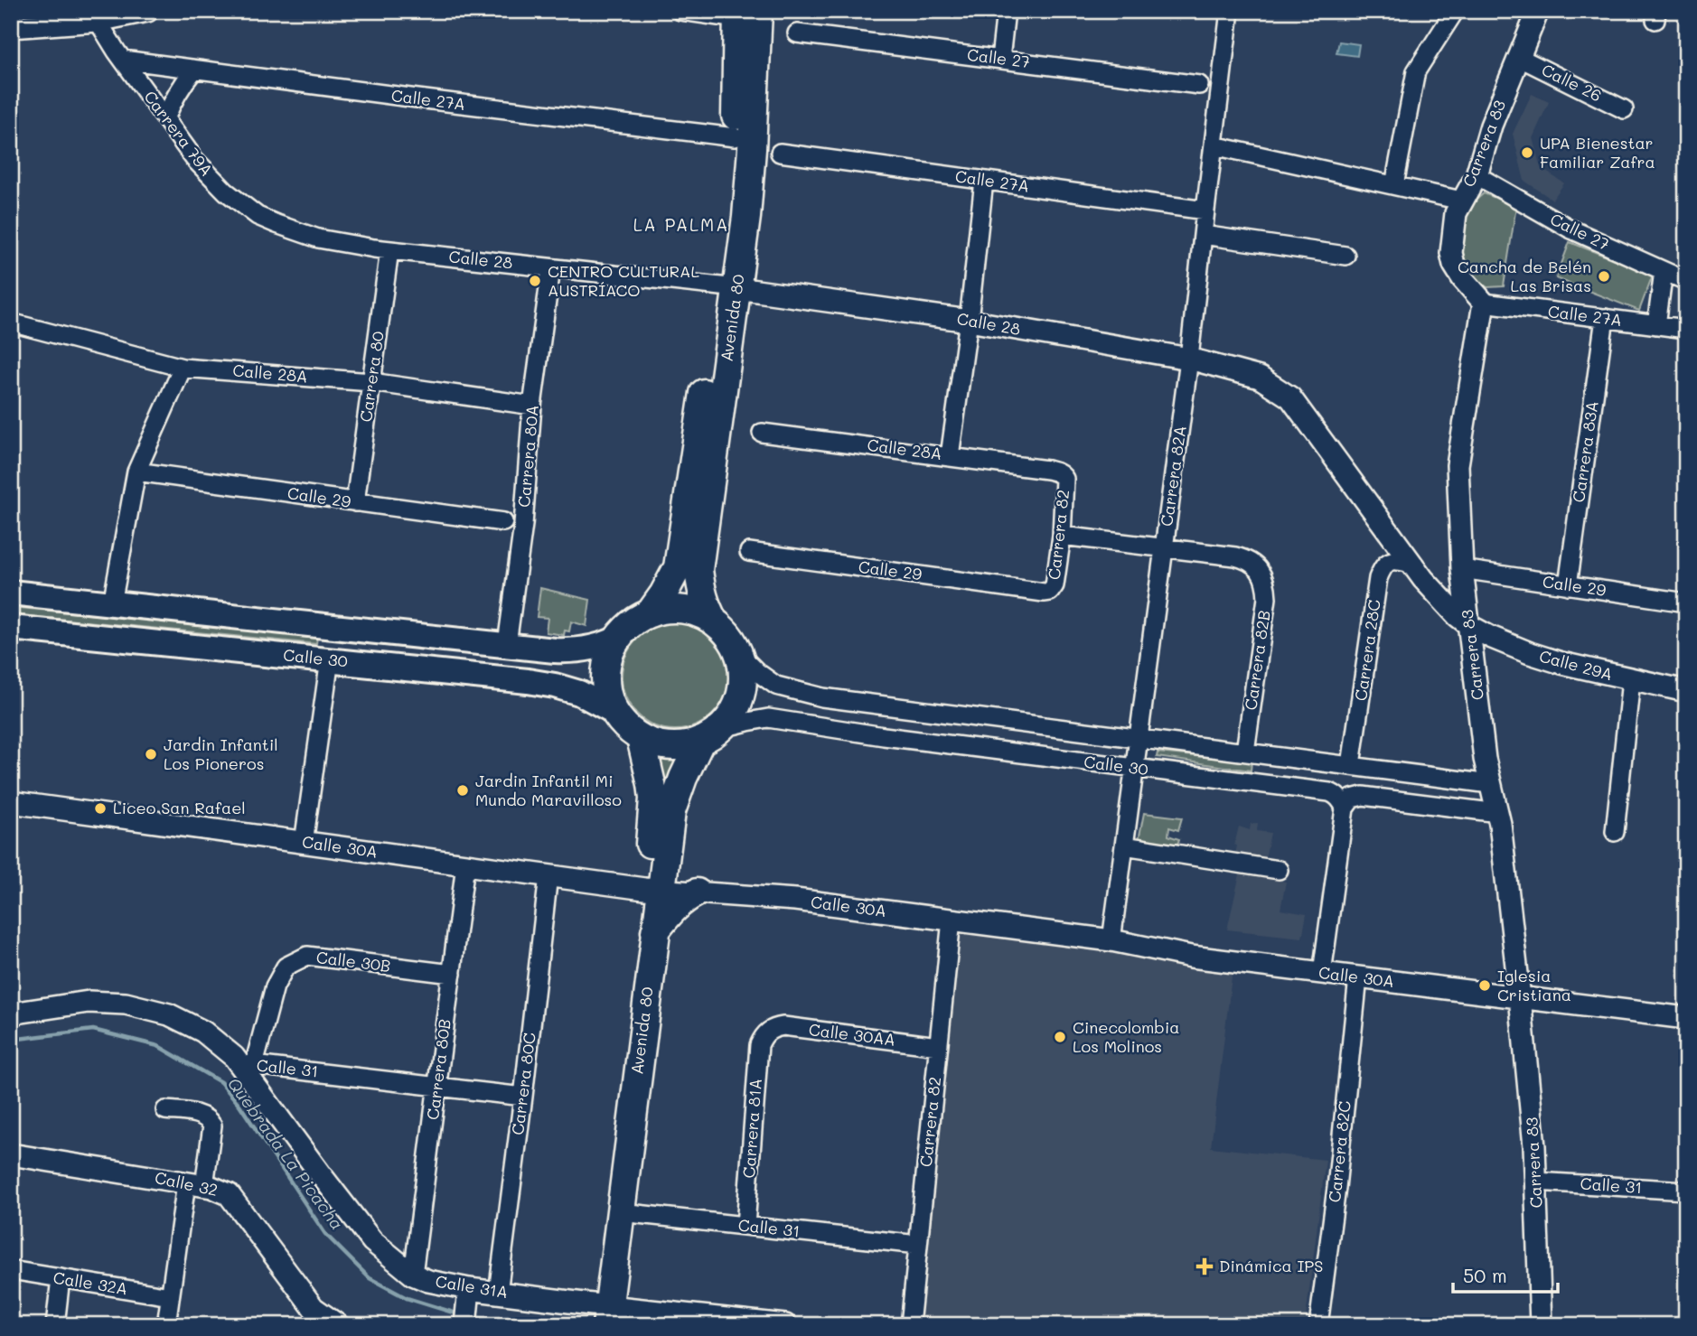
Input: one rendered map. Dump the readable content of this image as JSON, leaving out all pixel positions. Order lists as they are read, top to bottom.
{
  "streets": {
    "main road": ["Avenida 80", "Calle 30"],
    "street": [
      "Calle 27",
      "Calle 26",
      "Calle 27A",
      "Carrera 79A",
      "Carrera 83",
      "Calle 28",
      "Calle 28A",
      "Carrera 80",
      "Carrera 83A",
      "Carrera 80A",
      "Carrera 82A",
      "Calle 29",
      "Carrera 82",
      "Carrera 28C",
      "Carrera 82B",
      "Calle 29A",
      "Calle 30A",
      "Calle 30B",
      "Calle 30AA",
      "Calle 31",
      "Carrera 80B",
      "Carrera 80C",
      "Carrera 81A",
      "Carrera 82C",
      "Calle 32",
      "Calle 32A",
      "Calle 31A"
    ]
  },
  "crossings": [
    ["Calle 27", "Carrera 83"],
    ["Calle 26", "Carrera 83"],
    ["Calle 27A", "Carrera 79A"],
    ["Calle 27A", "Carrera 83"],
    ["Calle 27A", "Avenida 80"],
    ["Calle 27A", "Carrera 83A"],
    ["Calle 27A", "Carrera 82A"],
    ["Carrera 79A", "Calle 28"],
    ["Carrera 79A", "Carrera 80"],
    ["Carrera 83", "Calle 28"],
    ["Carrera 83", "Calle 29"],
    ["Carrera 83", "Calle 30"],
    ["Carrera 83", "Calle 29A"],
    ["Carrera 83", "Calle 30A"],
    ["Carrera 83", "Calle 31"],
    ["Calle 28", "Avenida 80"],
    ["Calle 28", "Carrera 80"],
    ["Calle 28", "Carrera 80A"],
    ["Calle 28", "Carrera 82A"],
    ["Calle 28", "Carrera 28C"],
    ["Calle 28", "Calle 29A"],
    ["Avenida 80", "Calle 30"],
    ["Avenida 80", "Calle 30A"],
    ["Avenida 80", "Calle 31"],
    ["Avenida 80", "Calle 31A"],
    ["Calle 28A", "Carrera 80"],
    ["Calle 28A", "Carrera 80A"],
    ["Calle 28A", "Carrera 82"],
    ["Carrera 80", "Calle 29"],
    ["Carrera 83A", "Calle 29"],
    ["Carrera 82A", "Calle 30"],
    ["Carrera 82A", "Carrera 82B"],
    ["Carrera 82A", "Calle 30A"],
    ["Calle 29", "Carrera 82"],
    ["Carrera 82", "Calle 30A"],
    ["Carrera 82", "Calle 30AA"],
    ["Carrera 82", "Calle 31"],
    ["Carrera 28C", "Calle 30"],
    ["Calle 30", "Carrera 82B"],
    ["Calle 30A", "Carrera 80B"],
    ["Calle 30A", "Carrera 80C"],
    ["Calle 30A", "Carrera 82C"],
    ["Calle 30B", "Calle 31"],
    ["Calle 30B", "Carrera 80B"],
    ["Calle 30B", "Calle 31A"],
    ["Calle 30AA", "Carrera 81A"],
    ["Calle 31", "Carrera 80B"],
    ["Calle 31", "Carrera 80C"],
    ["Calle 31", "Carrera 81A"],
    ["Calle 31", "Calle 31A"],
    ["Carrera 80B", "Calle 31A"],
    ["Carrera 80C", "Calle 31A"]
  ],
  "districts": ["LA PALMA"],
  "water": ["Quebrada La Picacha"],
  "places": {
    "other": [
      "UPA Bienestar Familiar Zafra",
      "Cancha de Belén Las Brisas",
      "CENTRO CULTURAL AUSTRÍACO",
      "Jardin Infantil Los Pioneros",
      "Jardin Infantil Mi Mundo Maravilloso",
      "Liceo San Rafael",
      "Iglesia Cristiana",
      "Cinecolombia Los Molinos"
    ],
    "health": ["Dinámica IPS"]
  },
  "scale_bar": "50 m"
}
